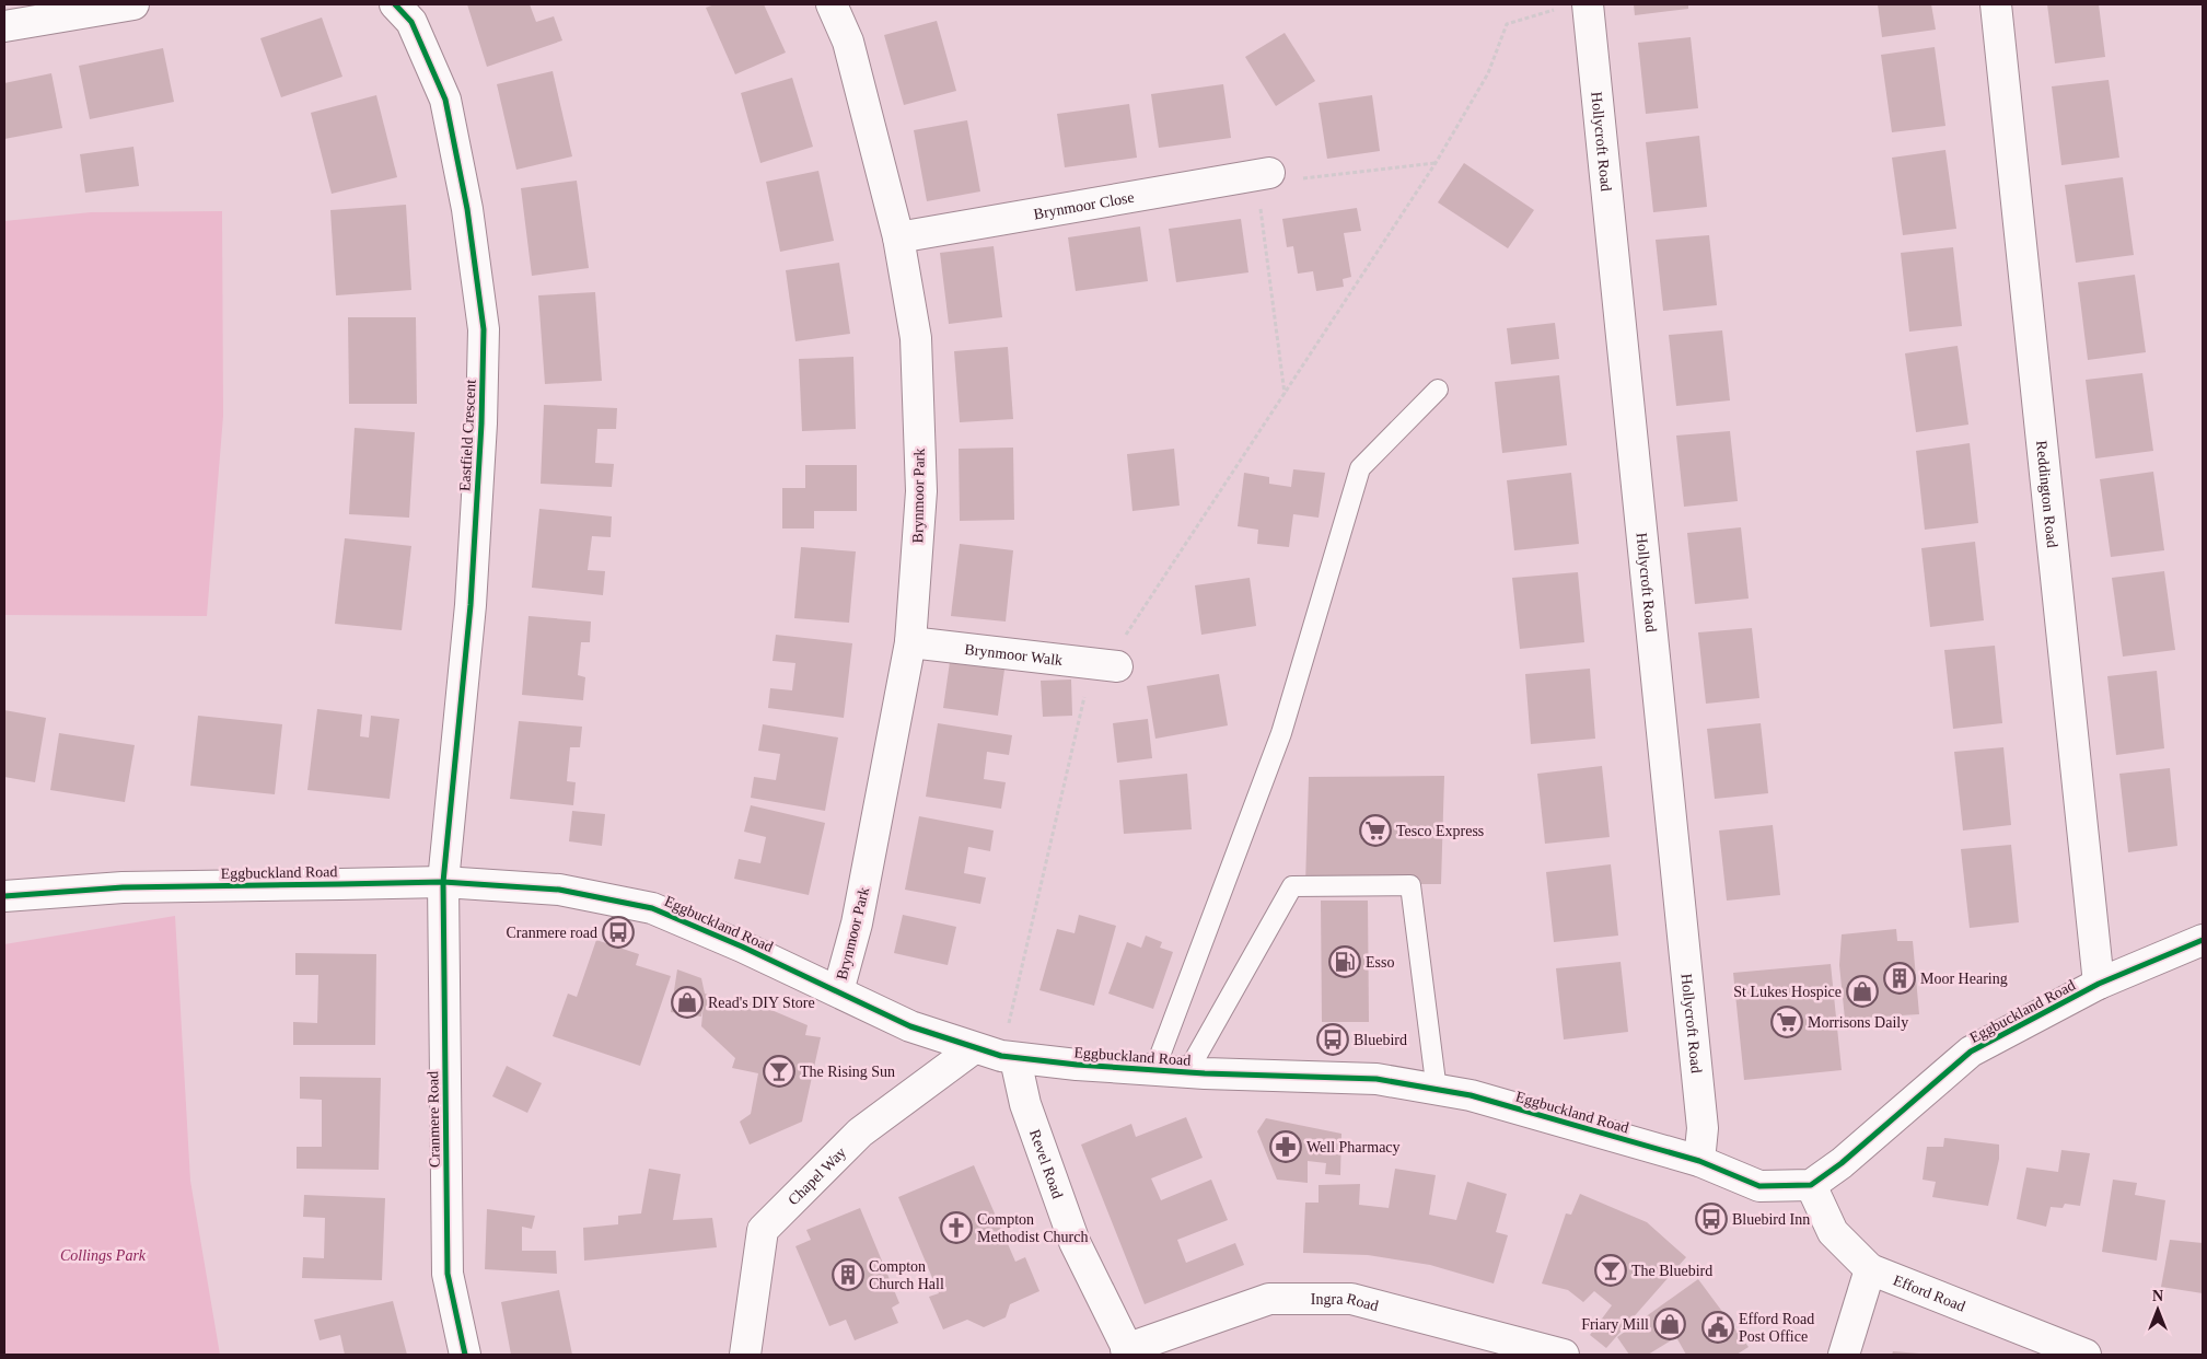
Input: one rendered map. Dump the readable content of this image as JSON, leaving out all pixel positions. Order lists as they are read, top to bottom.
{
  "streets": {
    "street": [
      "Hollycroft Road",
      "Brynmoor Close",
      "Eastfield Crescent",
      "Reddington Road",
      "Brynmoor Park",
      "Brynmoor Walk",
      "Eggbuckland Road",
      "Cranmere Road",
      "Revel Road",
      "Chapel Way",
      "Efford Road",
      "Ingra Road"
    ]
  },
  "crossings": [
    ["Hollycroft Road", "Eggbuckland Road"],
    ["Brynmoor Close", "Brynmoor Park"],
    ["Eastfield Crescent", "Eggbuckland Road"],
    ["Eastfield Crescent", "Cranmere Road"],
    ["Reddington Road", "Eggbuckland Road"],
    ["Brynmoor Park", "Brynmoor Walk"],
    ["Brynmoor Park", "Eggbuckland Road"],
    ["Eggbuckland Road", "Cranmere Road"],
    ["Eggbuckland Road", "Revel Road"],
    ["Eggbuckland Road", "Chapel Way"],
    ["Eggbuckland Road", "Efford Road"],
    ["Revel Road", "Ingra Road"]
  ],
  "parks": ["Collings Park"],
  "places": {
    "supermarket": ["Tesco Express", "Morrisons Daily"],
    "bus stop": ["Cranmere road", "Bluebird", "Bluebird Inn"],
    "fuel station": ["Esso"],
    "building": ["Moor Hearing", "Compton Church Hall"],
    "shop": ["St Lukes Hospice", "Read's DIY Store", "Friary Mill"],
    "bar": ["The Rising Sun", "The Bluebird"],
    "pharmacy": ["Well Pharmacy"],
    "church": ["Compton Methodist Church"],
    "public building": ["Efford Road Post Office"]
  },
  "north": "top"
}
